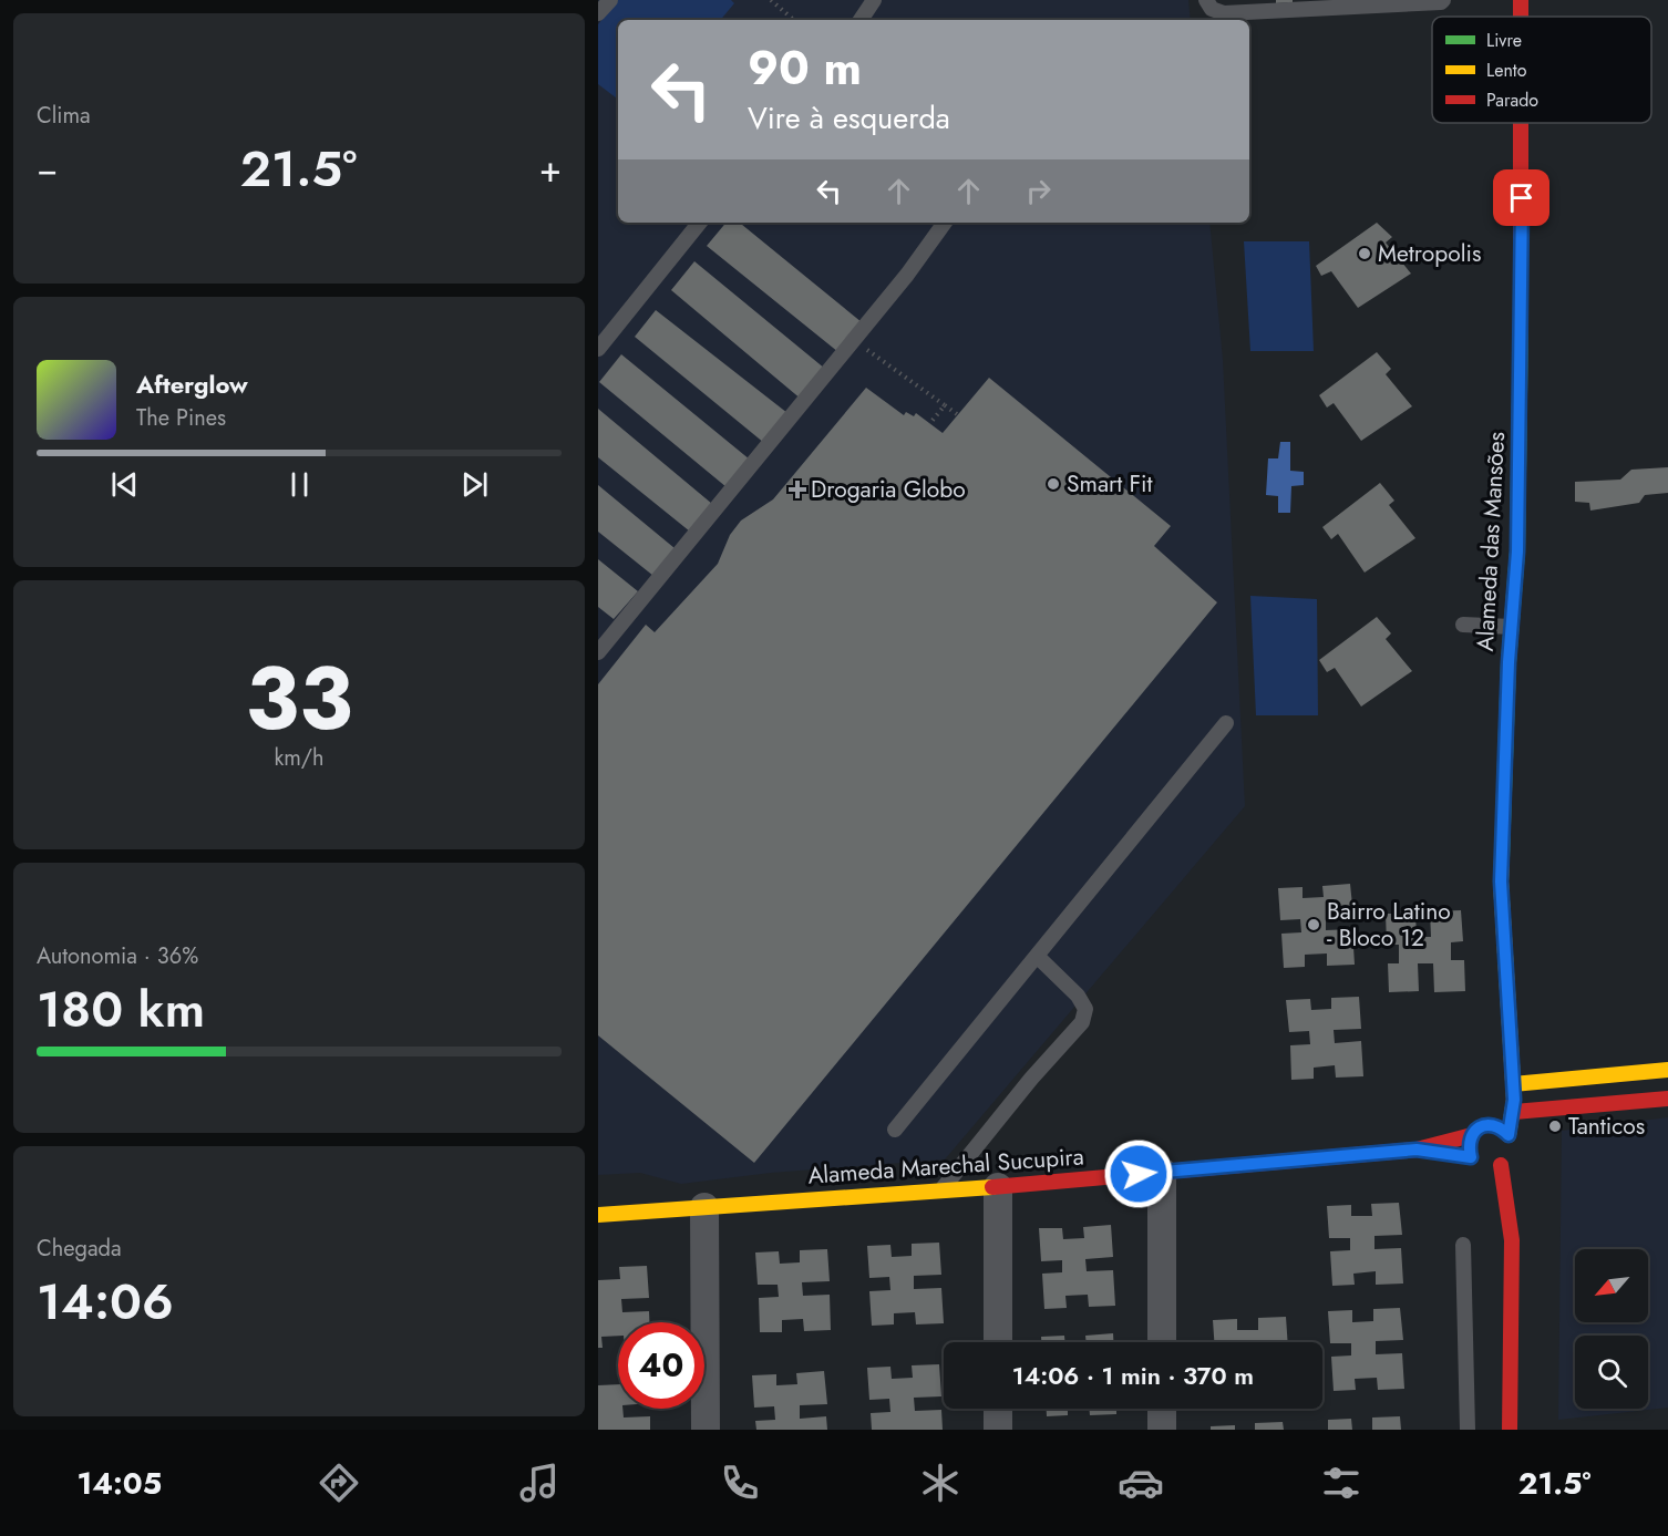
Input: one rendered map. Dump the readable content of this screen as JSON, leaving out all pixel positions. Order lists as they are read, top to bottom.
{
  "streets": {
    "street": ["Alameda das Mansões", "Alameda Marechal Sucupira"]
  },
  "places": {
    "other": [
      "Metropolis",
      "Smart Fit",
      "Bairro Latino - Bloco 12",
      "Tanticos"
    ],
    "health": ["Drogaria Globo"]
  },
  "legend": ["Livre", "Lento", "Parado"],
  "north": "bottom left",
  "page": {
    "tile": [
      "Clima",
      ["33", "km/h"],
      ["Autonomia · 36%", "180 km"],
      ["Chegada", "14:06"]
    ],
    "turn": ["90 m", "Vire à esquerda"],
    "heat": ["−", "21.5°", "+"],
    "song": ["Afterglow", "The Pines"],
    "limit": "40",
    "trip": "14:06 · 1 min · 370 m",
    "tabs": ["14:05", "21.5°"]
  }
}
